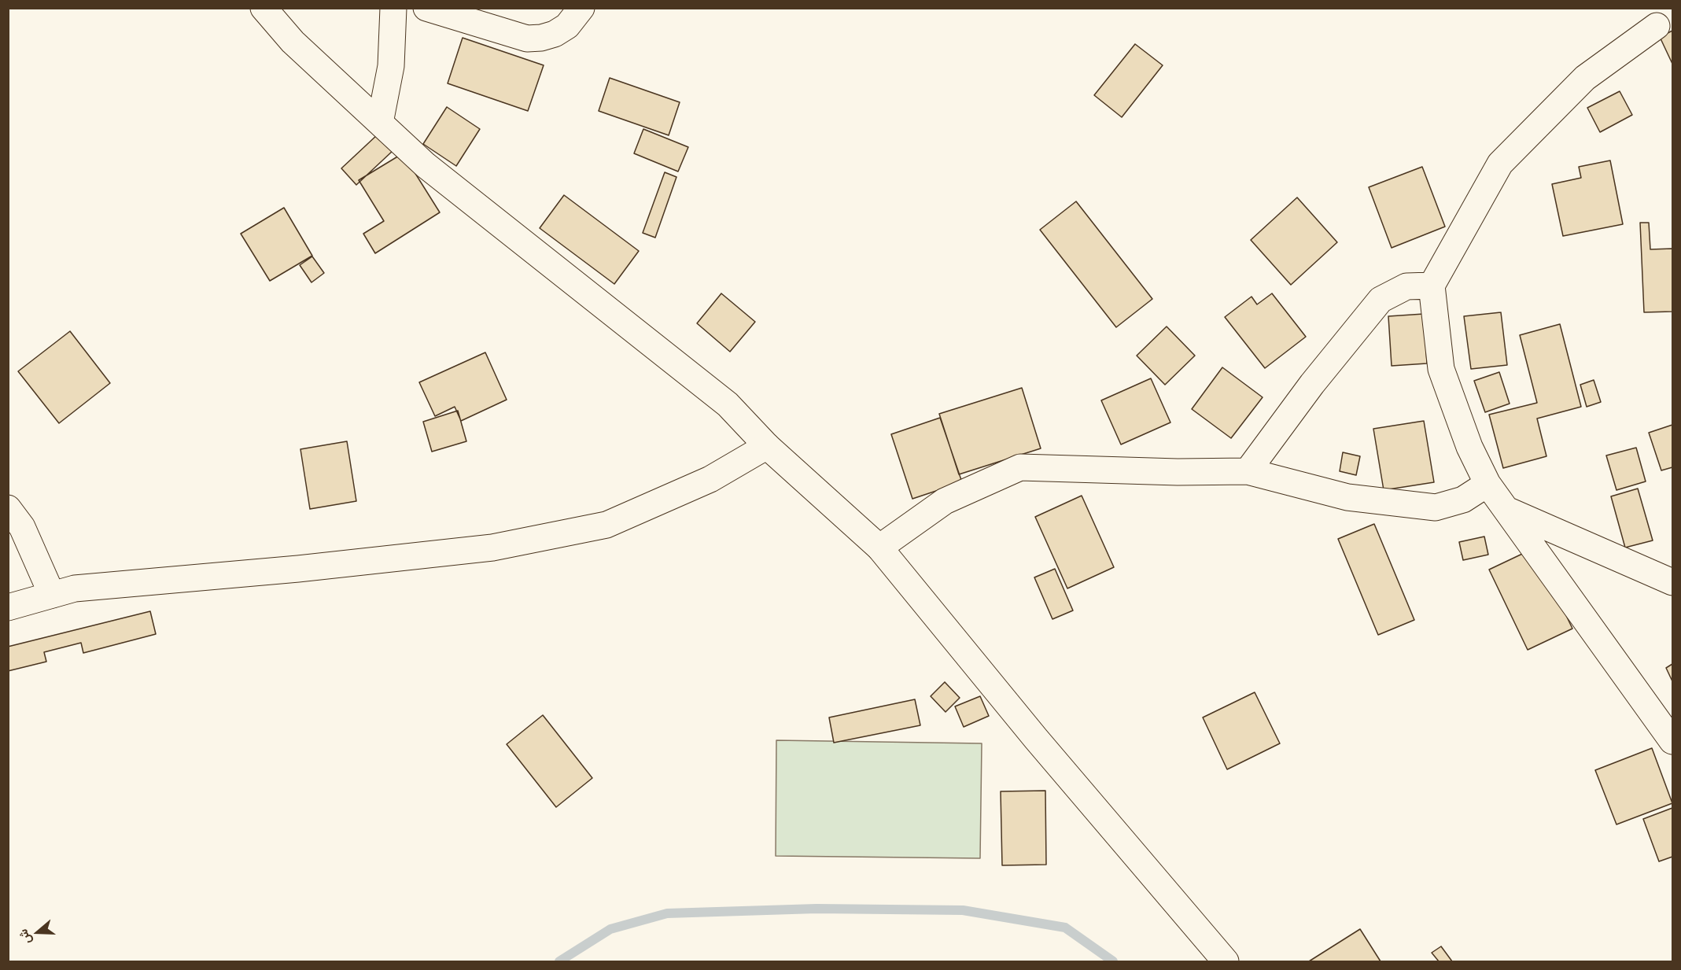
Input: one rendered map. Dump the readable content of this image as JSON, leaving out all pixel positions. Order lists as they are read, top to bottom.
{
  "north": "left"
}
